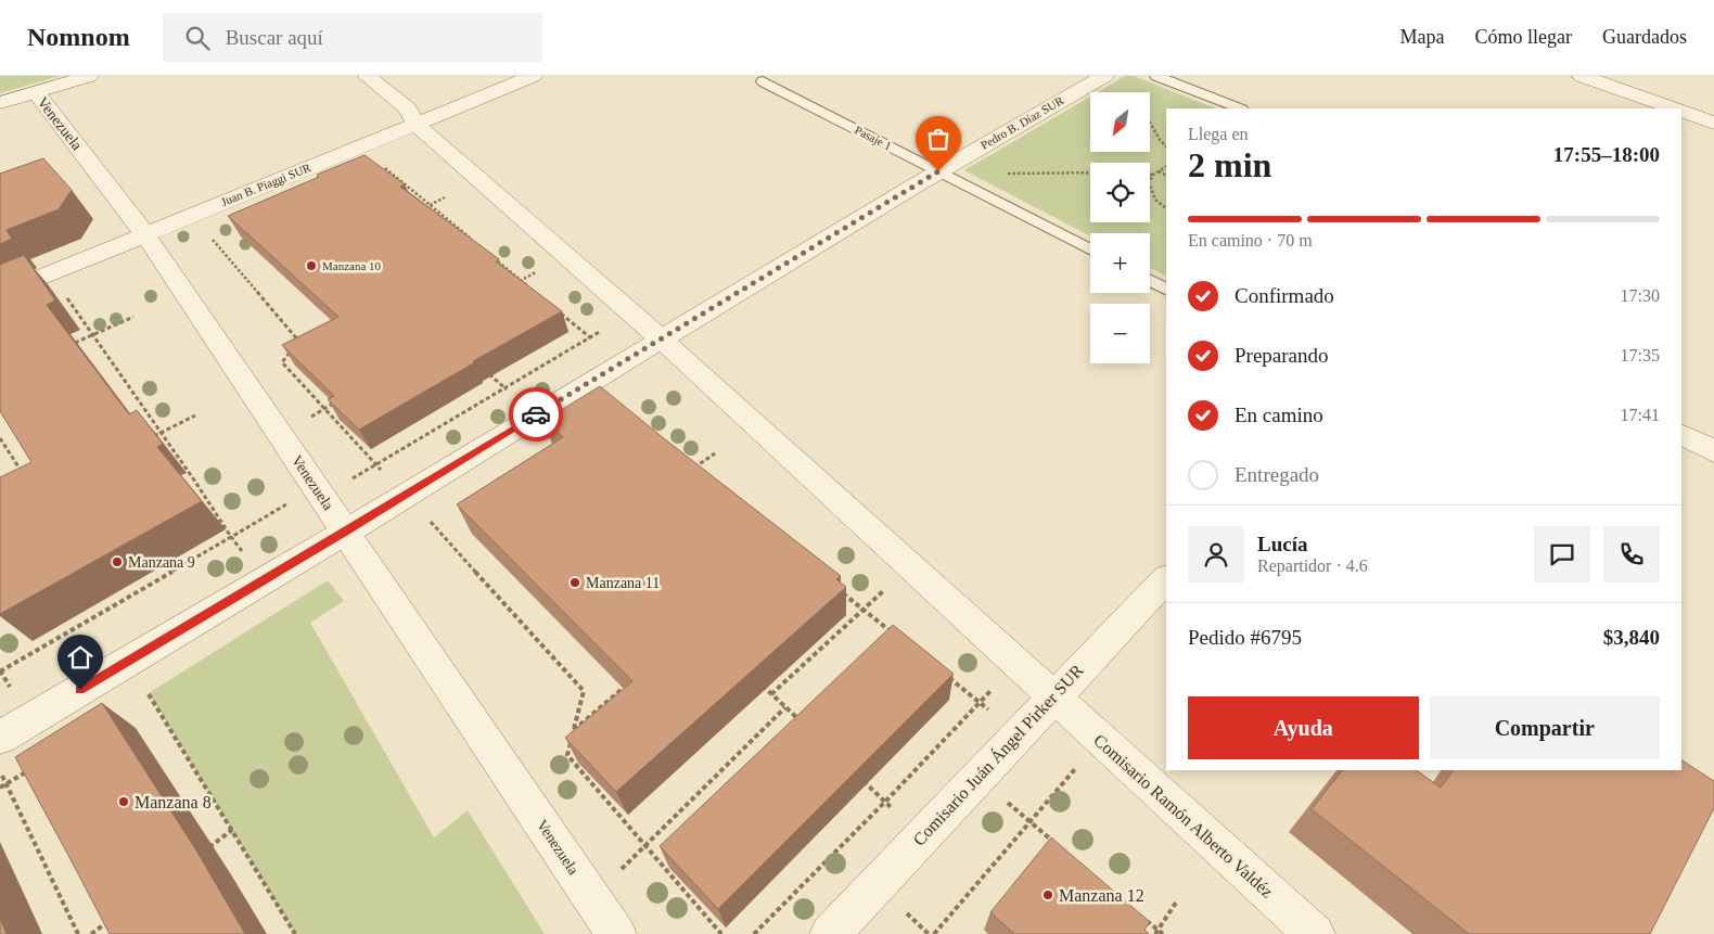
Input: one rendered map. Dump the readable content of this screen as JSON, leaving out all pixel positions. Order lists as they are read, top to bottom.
{
  "streets": {
    "street": [
      "Pedro B. Díaz SUR",
      "Venezuela",
      "Juan B. Piaggi SUR",
      "Comisario Juán Ángel Pirker SUR",
      "Comisario Ramón Alberto Valdéz"
    ],
    "lane": ["Pasaje 1"]
  },
  "crossings": [
    ["Pedro B. Díaz SUR", "Pasaje 1"],
    ["Pedro B. Díaz SUR", "Comisario Ramón Alberto Valdéz"],
    ["Venezuela", "Juan B. Piaggi SUR"],
    ["Juan B. Piaggi SUR", "Comisario Ramón Alberto Valdéz"],
    ["Comisario Juán Ángel Pirker SUR", "Comisario Ramón Alberto Valdéz"]
  ],
  "places": [
    "Manzana 10",
    "Manzana 9",
    "Manzana 11",
    "Manzana 8",
    "Manzana 12"
  ],
  "north": "bottom left",
  "page": {
    "header": "Nomnom",
    "search": "Buscar aquí",
    "nav": ["Mapa", "Cómo llegar", "Guardados"],
    "map_buttons": ["+", "−"],
    "heading": ["2 min", "Llega en", "17:55–18:00"],
    "panel": [
      "Lucía",
      "Repartidor · 4.6",
      "Pedido #6795",
      "$3,840"
    ],
    "bar": "En camino · 70 m",
    "list": [
      ["Confirmado", "17:30"],
      ["Preparando", "17:35"],
      ["En camino", "17:41"],
      "Entregado"
    ],
    "buttons": ["Ayuda", "Compartir"]
  }
}
